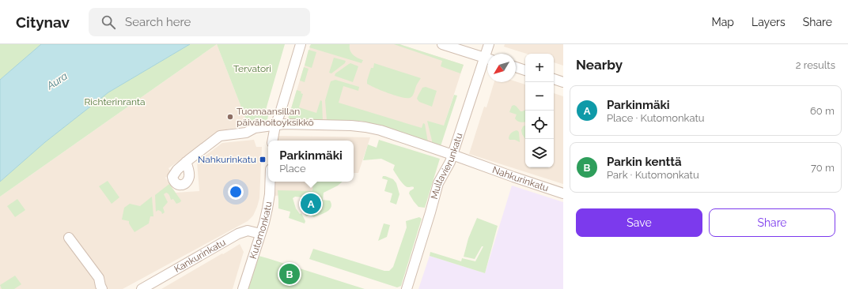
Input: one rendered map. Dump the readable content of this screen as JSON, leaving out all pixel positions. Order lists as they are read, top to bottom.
{
  "streets": {
    "street": [
      "Multavierunkatu",
      "Nahkurinkatu",
      "Kutomonkatu",
      "Kankurinkatu"
    ]
  },
  "crossings": [
    ["Multavierunkatu", "Nahkurinkatu"],
    ["Kutomonkatu", "Kankurinkatu"]
  ],
  "water": ["Aura"],
  "parks": ["Tervatori", "Richterinranta"],
  "places": {
    "other": ["Tuomaansillan päivähoitoyksikkö"],
    "transit": ["Nahkurinkatu"]
  },
  "north": "bottom left",
  "page": {
    "header": "Citynav",
    "search": "Search here",
    "nav": ["Map", "Layers", "Share"],
    "heading": ["Nearby", "2 results"],
    "map_buttons": ["+", "−"],
    "list": [
      {
        "mark": "A",
        "name": "Parkinmäki",
        "note": "Place · Kutomonkatu",
        "value": "60 m"
      },
      {
        "mark": "B",
        "name": "Parkin kenttä",
        "note": "Park · Kutomonkatu",
        "value": "70 m"
      }
    ],
    "popup": ["Parkinmäki", "Place"],
    "pins": ["A", "B"],
    "buttons": ["Save", "Share"]
  }
}
